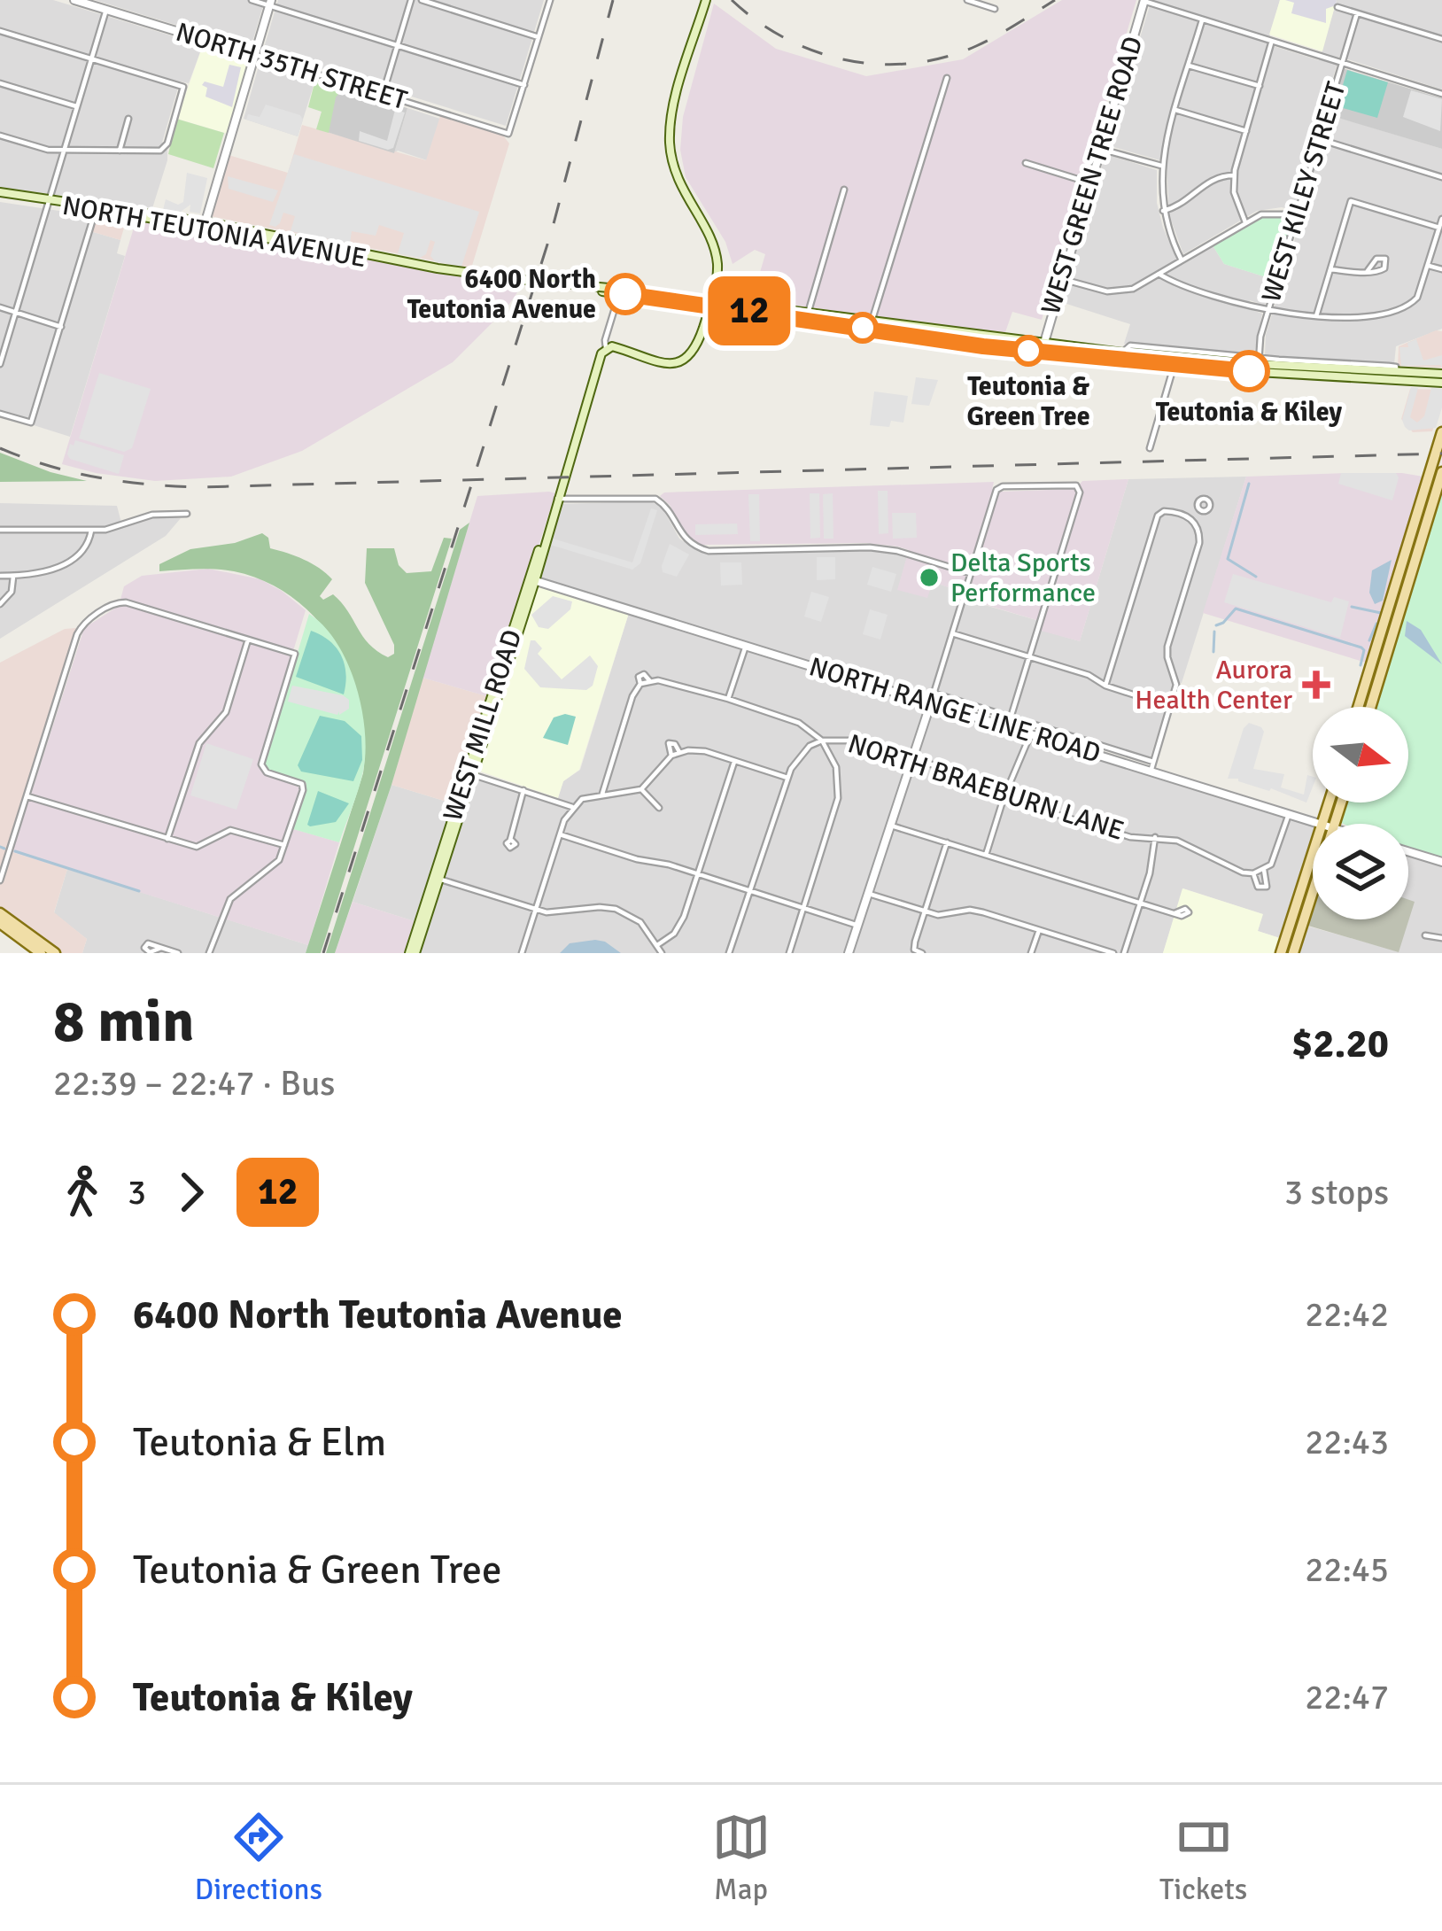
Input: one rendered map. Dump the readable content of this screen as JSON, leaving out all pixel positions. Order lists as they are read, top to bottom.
{
  "streets": {
    "main road": ["NORTH TEUTONIA AVENUE", "WEST MILL ROAD"],
    "street": [
      "NORTH 35TH STREET",
      "WEST GREEN TREE ROAD",
      "WEST KILEY STREET",
      "NORTH RANGE LINE ROAD",
      "NORTH BRAEBURN LANE"
    ]
  },
  "crossings": [
    ["WEST GREEN TREE ROAD", "NORTH TEUTONIA AVENUE"],
    ["WEST KILEY STREET", "NORTH TEUTONIA AVENUE"],
    ["NORTH RANGE LINE ROAD", "WEST MILL ROAD"]
  ],
  "places": {
    "other": [
      "6400 North Teutonia Avenue",
      "Teutonia & Green Tree",
      "Teutonia & Kiley",
      "Delta Sports Performance"
    ],
    "health": ["Aurora Health Center"]
  },
  "lines": ["bus line 12"],
  "north": "right",
  "page": {
    "on_map": "12",
    "heading": ["8 min", "22:39 – 22:47 · Bus", "$2.20"],
    "legs": ["3", "12", "3 stops"],
    "list": [
      {
        "name": "6400 North Teutonia Avenue",
        "value": "22:42"
      },
      {
        "name": "Teutonia & Elm",
        "value": "22:43"
      },
      {
        "name": "Teutonia & Green Tree",
        "value": "22:45"
      },
      {
        "name": "Teutonia & Kiley",
        "value": "22:47"
      }
    ],
    "tabs": ["Directions", "Map", "Tickets"]
  }
}
